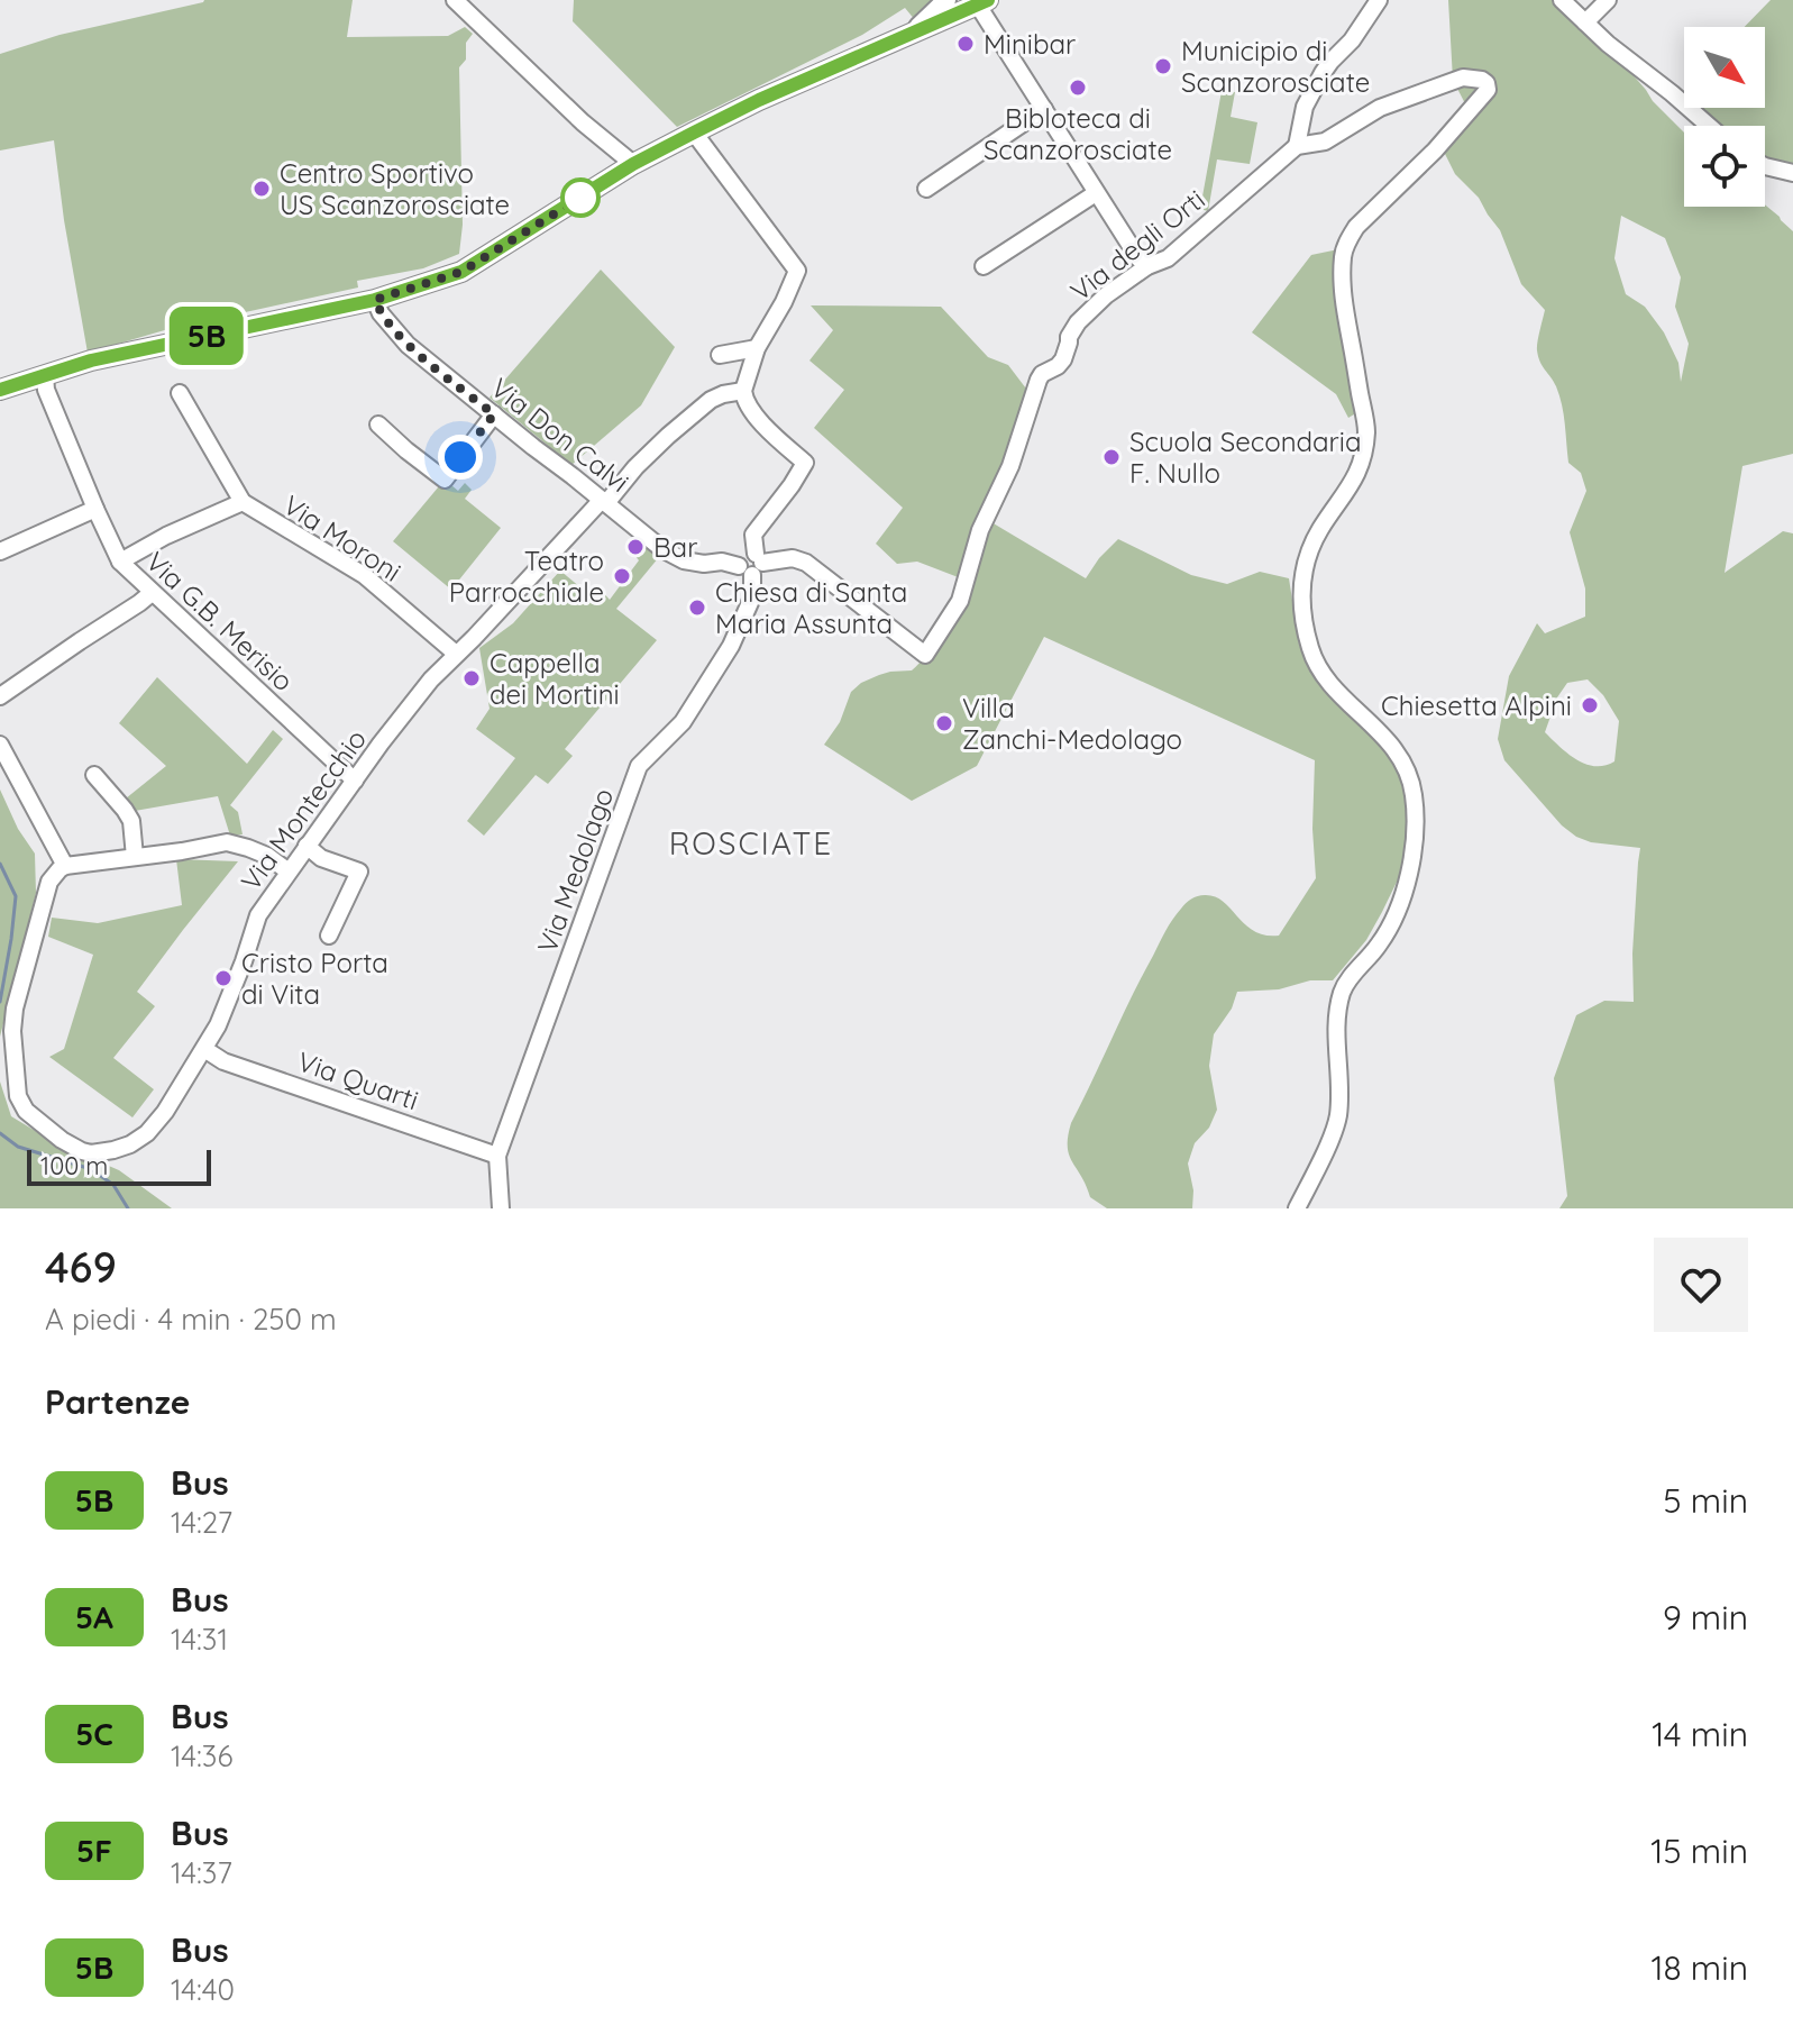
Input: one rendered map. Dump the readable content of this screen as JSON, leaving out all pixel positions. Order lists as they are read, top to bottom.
{
  "streets": {
    "street": [
      "Via degli Orti",
      "Via Don Calvi",
      "Via Moroni",
      "Via G.B. Merisio",
      "Via Montecchio",
      "Via Medolago",
      "Via Quarti"
    ]
  },
  "crossings": [
    ["Via degli Orti", "Via Don Calvi"],
    ["Via degli Orti", "Via Medolago"],
    ["Via Don Calvi", "Via Montecchio"],
    ["Via Don Calvi", "Via Medolago"],
    ["Via Moroni", "Via G.B. Merisio"],
    ["Via Moroni", "Via Montecchio"],
    ["Via G.B. Merisio", "Via Montecchio"],
    ["Via Montecchio", "Via Medolago"],
    ["Via Montecchio", "Via Quarti"],
    ["Via Medolago", "Via Quarti"]
  ],
  "districts": ["ROSCIATE"],
  "places": [
    "Minibar",
    "Municipio di Scanzorosciate",
    "Bibloteca di Scanzorosciate",
    "Centro Sportivo US Scanzorosciate",
    "Scuola Secondaria F. Nullo",
    "Bar",
    "Teatro Parrocchiale",
    "Chiesa di Santa Maria Assunta",
    "Cappella dei Mortini",
    "Chiesetta Alpini",
    "Villa Zanchi-Medolago",
    "Cristo Porta di Vita"
  ],
  "lines": ["bus line 5B"],
  "scale_bar": "100 m",
  "north": "bottom right",
  "page": {
    "on_map": "5B",
    "scale": "100 m",
    "heading": [
      ["469", "A piedi · 4 min · 250 m"],
      "Partenze"
    ],
    "list": [
      {
        "mark": "5B",
        "name": "Bus",
        "note": "14:27",
        "value": "5 min"
      },
      {
        "mark": "5A",
        "name": "Bus",
        "note": "14:31",
        "value": "9 min"
      },
      {
        "mark": "5C",
        "name": "Bus",
        "note": "14:36",
        "value": "14 min"
      },
      {
        "mark": "5F",
        "name": "Bus",
        "note": "14:37",
        "value": "15 min"
      },
      {
        "mark": "5B",
        "name": "Bus",
        "note": "14:40",
        "value": "18 min"
      }
    ]
  }
}
